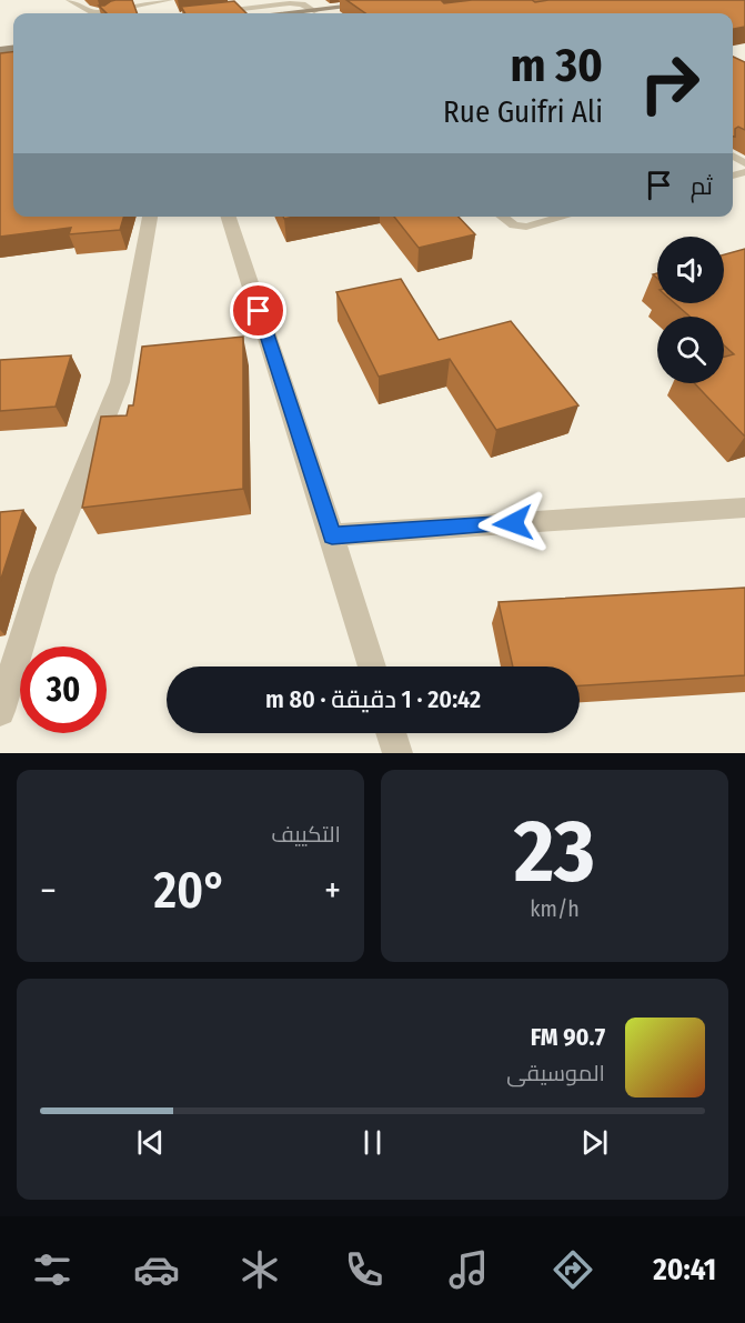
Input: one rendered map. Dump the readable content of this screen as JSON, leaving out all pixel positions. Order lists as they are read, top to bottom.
{
  "page": {
    "turn": ["30 m", "Rue Guifri Ali"],
    "then": "ثم",
    "limit": "30",
    "trip": "20:42 · 1 دقيقة · 80 m",
    "tile": [
      ["23", "km/h"],
      "التكييف"
    ],
    "heat": ["−", "20°", "+"],
    "song": ["90.7 FM", "الموسيقى"],
    "tabs": "20:41"
  }
}
